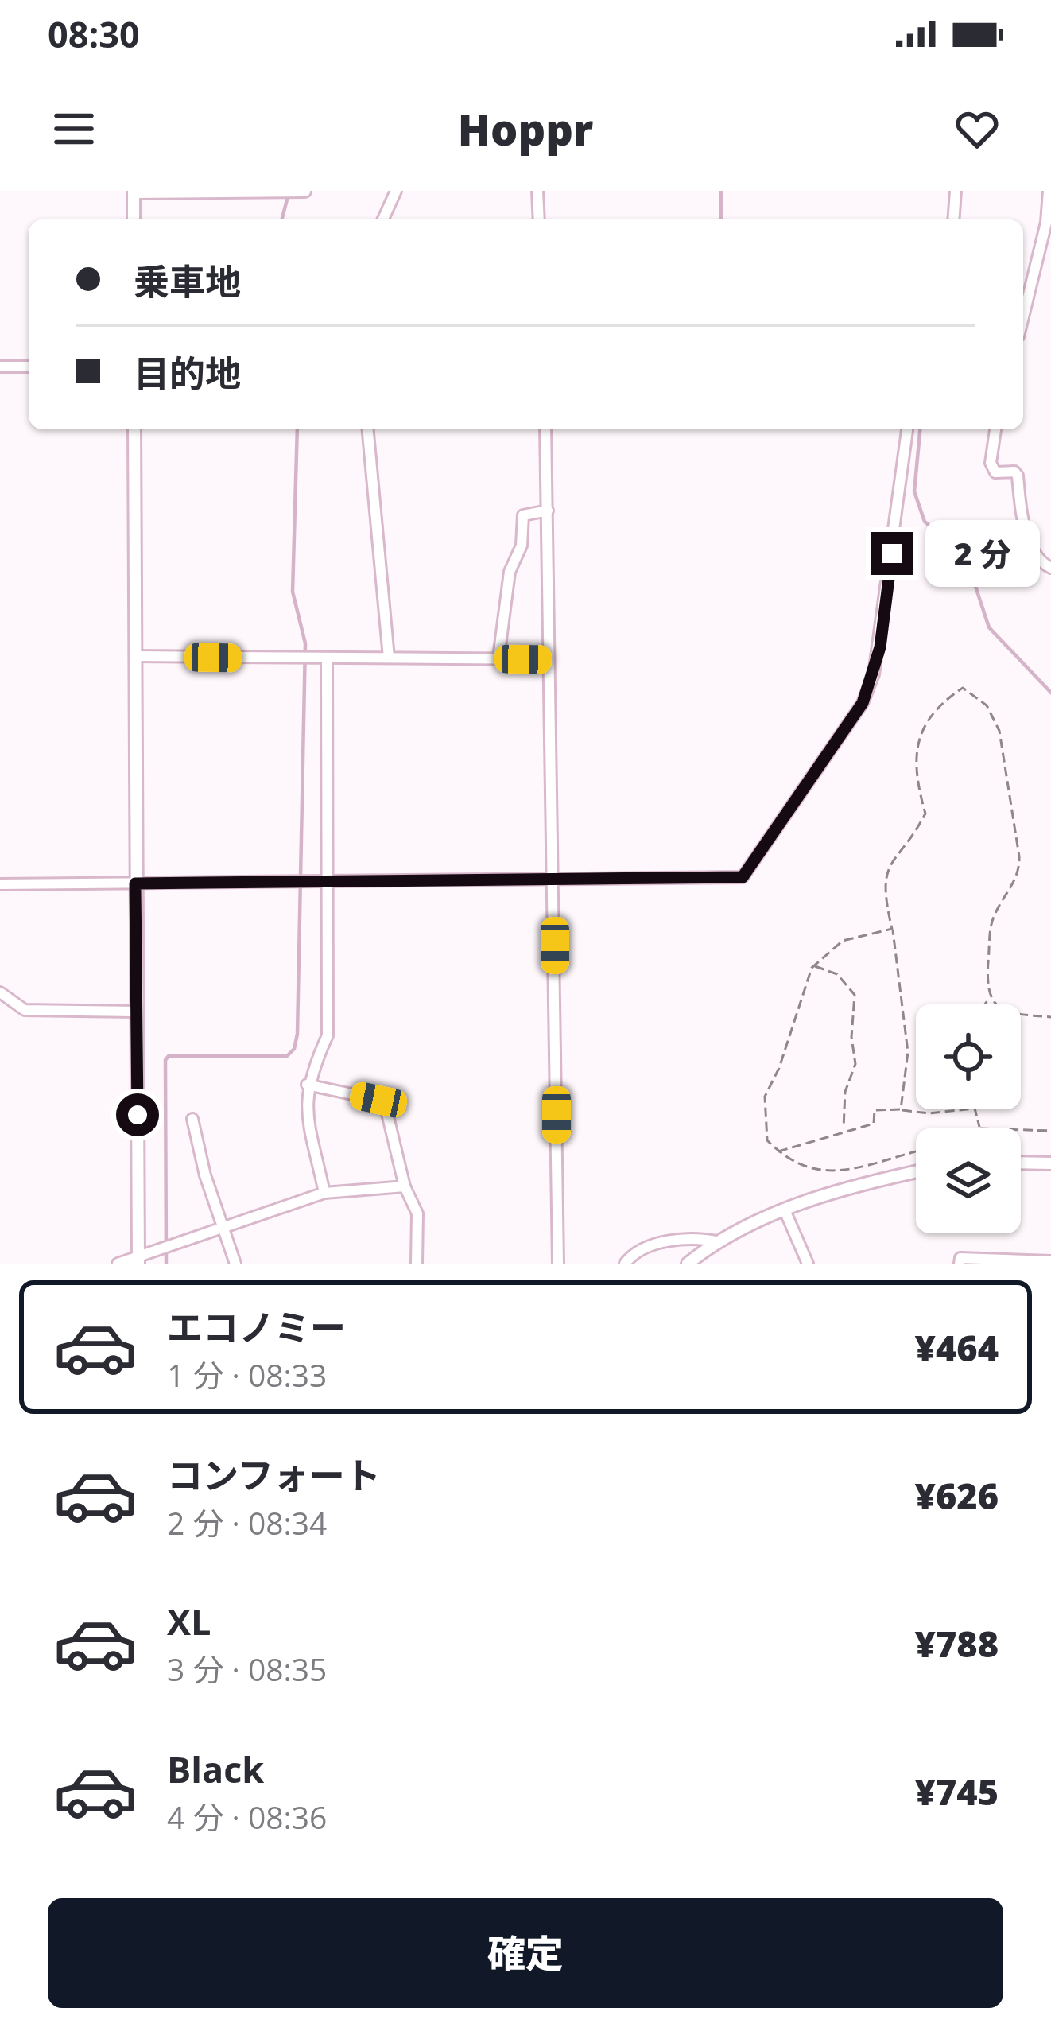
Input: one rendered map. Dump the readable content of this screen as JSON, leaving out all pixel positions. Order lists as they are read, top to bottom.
{
  "page": {
    "status": "08:30",
    "header": "Hoppr",
    "banner": ["乗車地", "目的地"],
    "bubble": "2 分",
    "list": [
      {
        "name": "エコノミー",
        "note": "1 分 · 08:33",
        "value": "¥464"
      },
      {
        "name": "コンフォート",
        "note": "2 分 · 08:34",
        "value": "¥626"
      },
      {
        "name": "XL",
        "note": "3 分 · 08:35",
        "value": "¥788"
      },
      {
        "name": "Black",
        "note": "4 分 · 08:36",
        "value": "¥745"
      }
    ],
    "buttons": "確定"
  }
}
